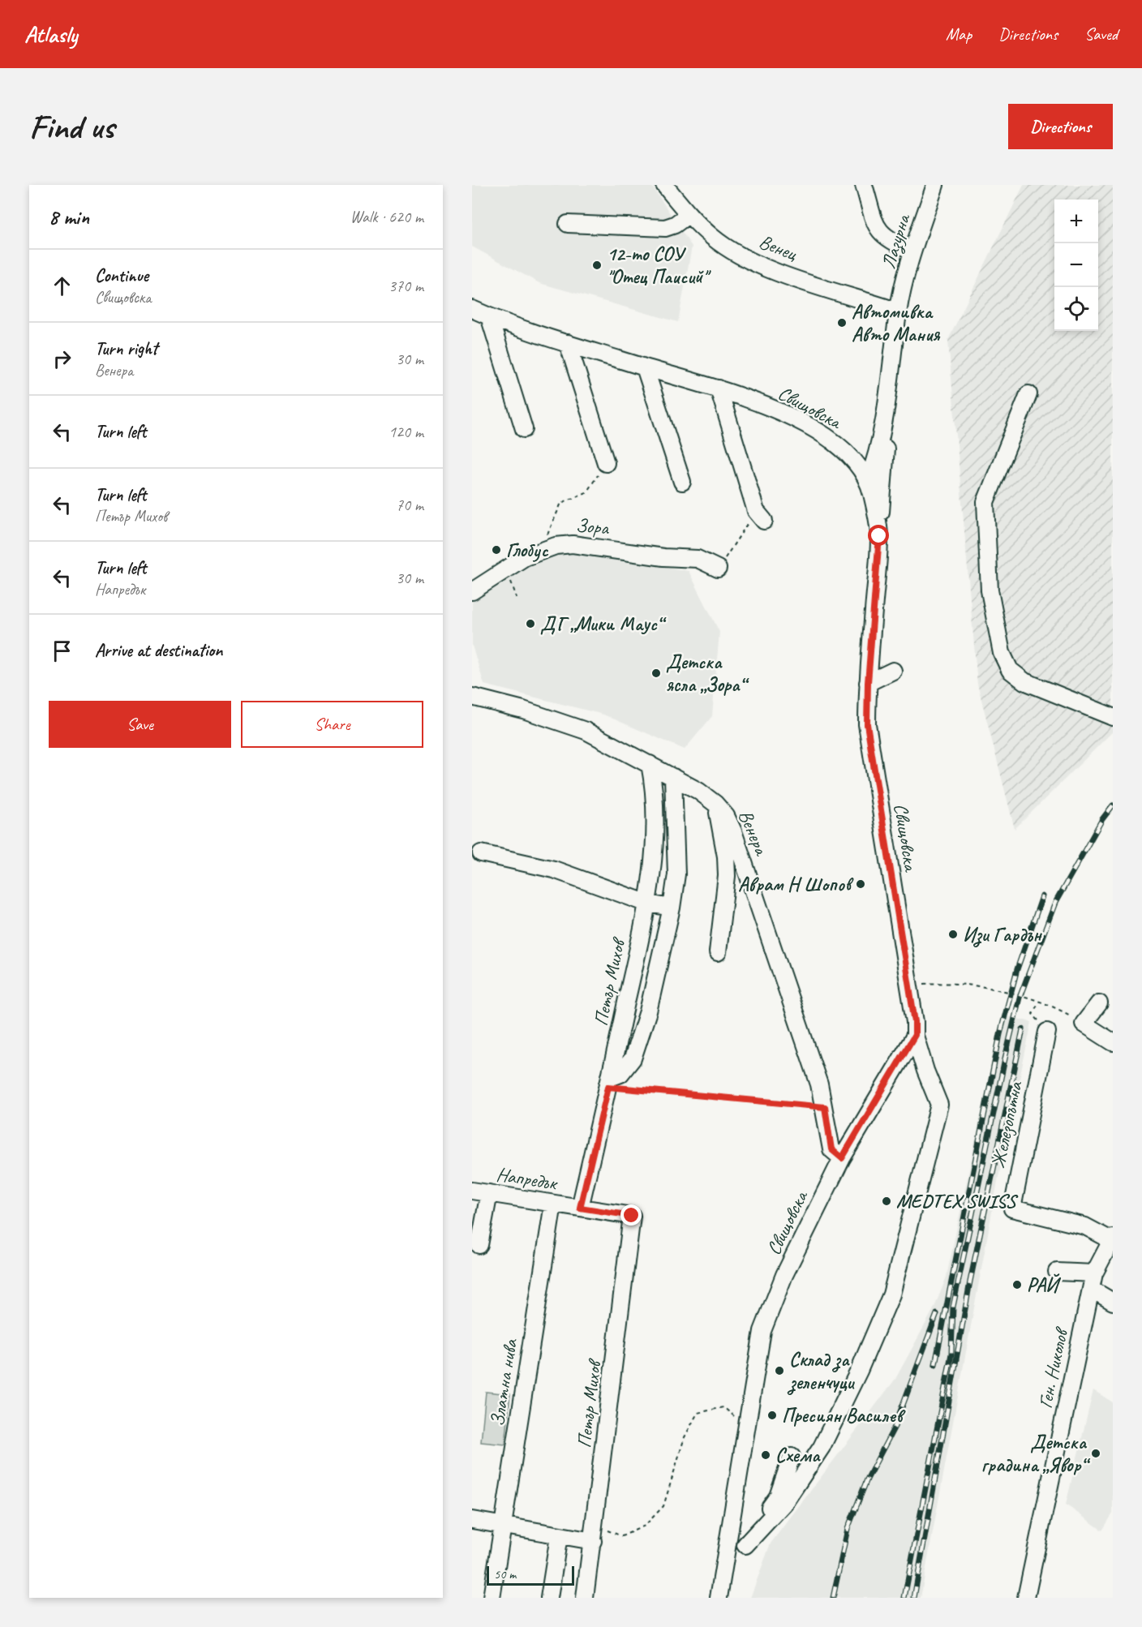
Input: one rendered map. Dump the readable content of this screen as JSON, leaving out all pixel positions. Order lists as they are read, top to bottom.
{
  "streets": {
    "street": [
      "Лазурна",
      "Венец",
      "Свищовска",
      "Зора",
      "Венера",
      "Петър Михов",
      "Железопътна",
      "Напредък",
      "Ген. Николов",
      "Златна нива"
    ]
  },
  "crossings": [
    ["Лазурна", "Венец"],
    ["Свищовска", "Венера"],
    ["Венера", "Петър Михов"],
    ["Петър Михов", "Напредък"],
    ["Железопътна", "Ген. Николов"],
    ["Напредък", "Златна нива"]
  ],
  "places": [
    "12-то СОУ \"Отец Паисий\"",
    "Автомивка Авто Мания",
    "Глобус",
    "ДГ „Мики Маус“",
    "Детска ясла „Зора“",
    "Аврам Н Шопов",
    "Изи Гардън",
    "MEDTEX SWISS",
    "РАЙ",
    "Склад за зеленчуци",
    "Пресиян Василев",
    "Детска градина „Явор“",
    "Схема"
  ],
  "scale_bar": "50 m",
  "page": {
    "header": "Atlasly",
    "nav": ["Map", "Directions", "Saved"],
    "buttons": [
      "Directions",
      ["Save", "Share"]
    ],
    "title": "Find us",
    "heading": ["8 min", "Walk · 620 m"],
    "map_buttons": ["+", "−"],
    "list": [
      ["Continue", "Свищовска", "370 m"],
      ["Turn right", "Венера", "30 m"],
      ["Turn left", "120 m"],
      ["Turn left", "Петър Михов", "70 m"],
      ["Turn left", "Напредък", "30 m"],
      "Arrive at destination"
    ],
    "scale": "50 m"
  }
}
